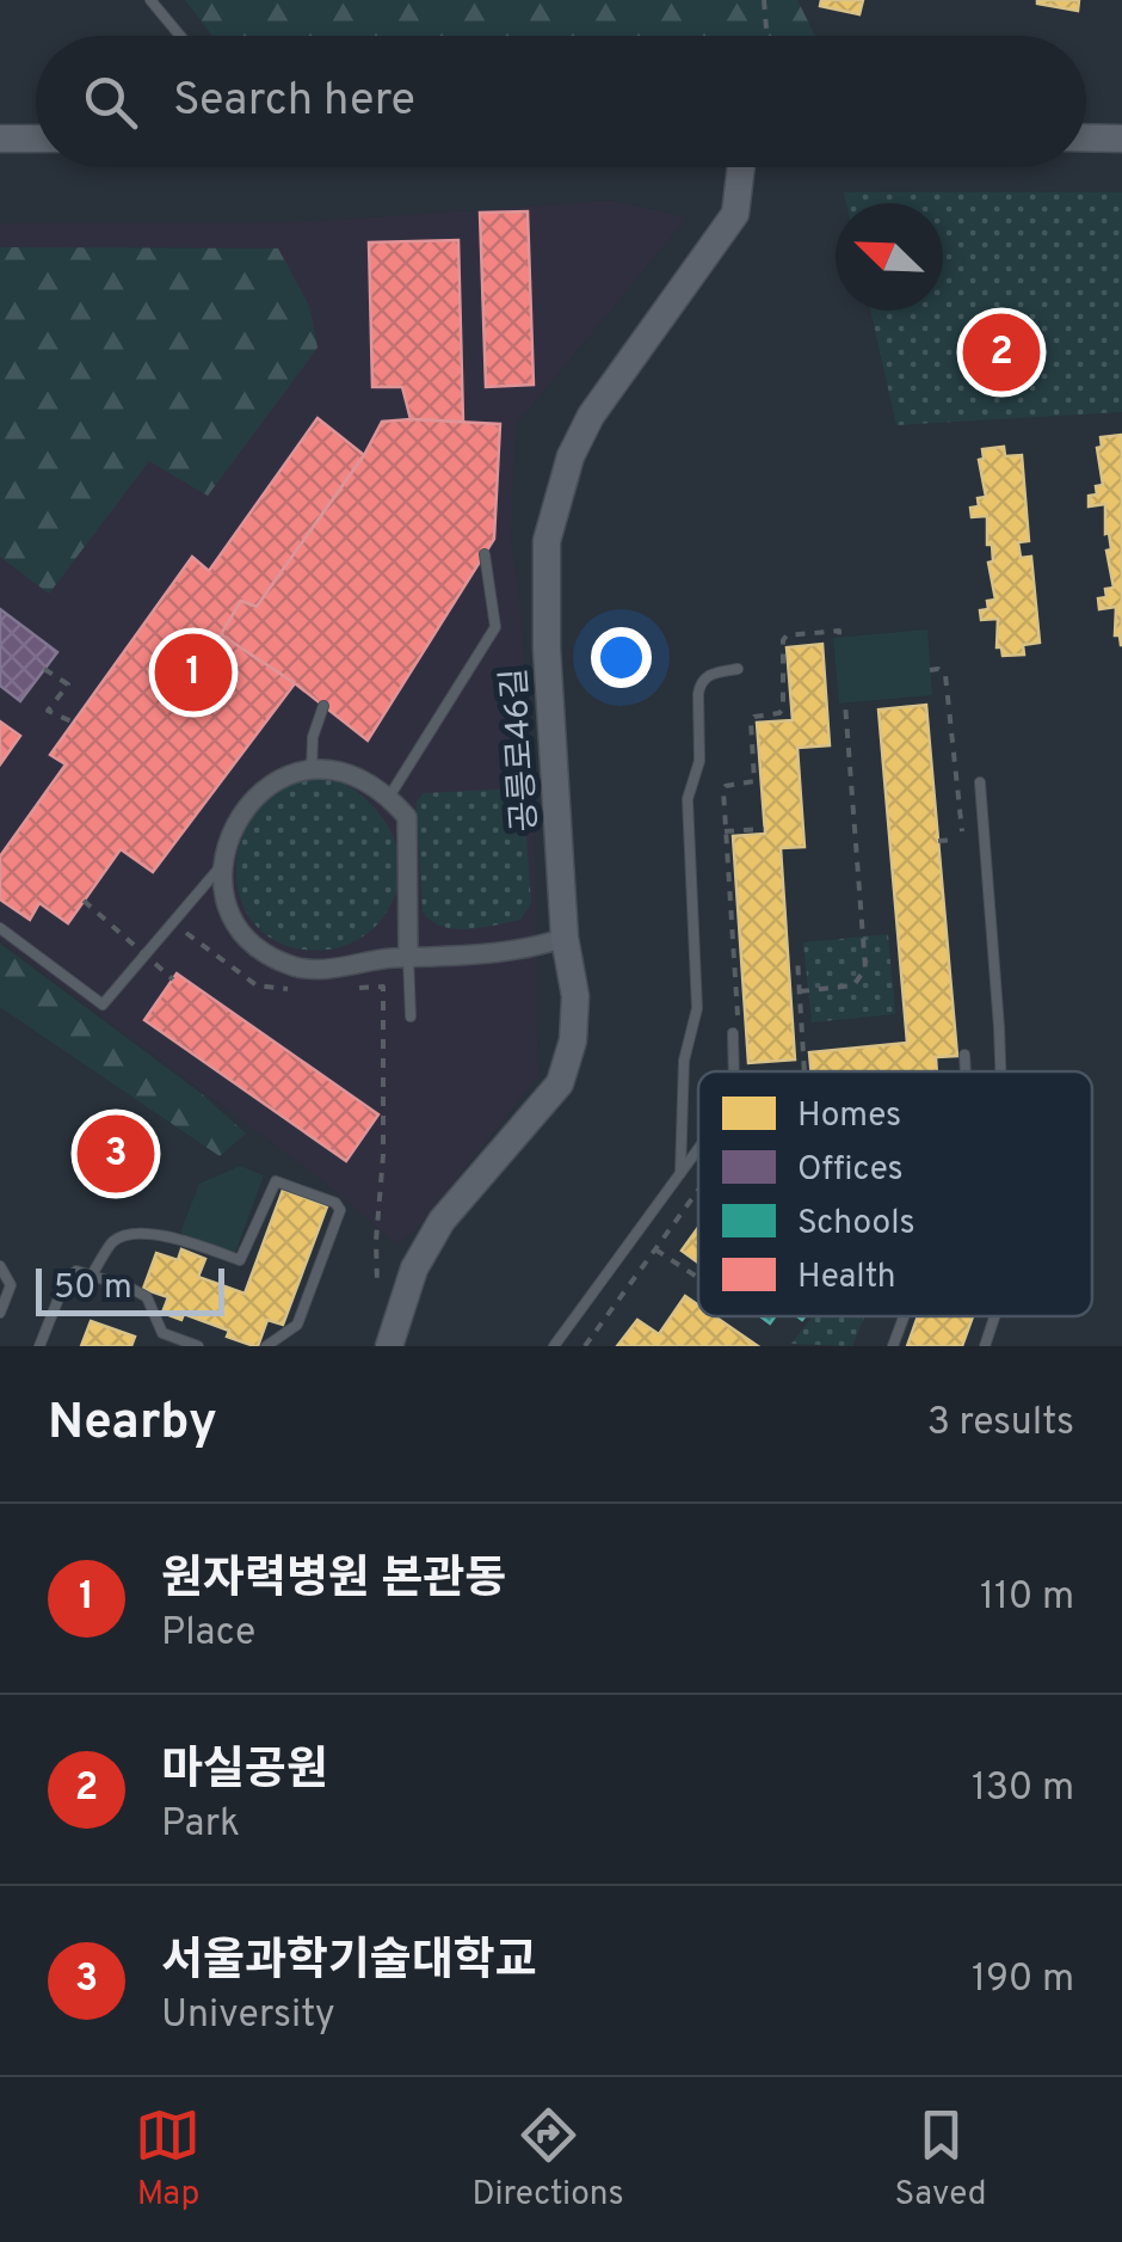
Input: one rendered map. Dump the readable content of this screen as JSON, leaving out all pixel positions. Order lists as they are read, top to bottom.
{
  "streets": {
    "street": ["공릉로46길"]
  },
  "legend": [
    "Homes",
    "Offices",
    "Schools",
    "Health"
  ],
  "scale_bar": "50 m",
  "north": "top left",
  "page": {
    "search": "Search here",
    "pins": ["2", "1", "3"],
    "scale": "50 m",
    "heading": ["Nearby", "3 results"],
    "list": [
      {
        "mark": "1",
        "name": "원자력병원 본관동",
        "note": "Place",
        "value": "110 m"
      },
      {
        "mark": "2",
        "name": "마실공원",
        "note": "Park",
        "value": "130 m"
      },
      {
        "mark": "3",
        "name": "서울과학기술대학교",
        "note": "University",
        "value": "190 m"
      }
    ],
    "nav": ["Map", "Directions", "Saved"]
  }
}
